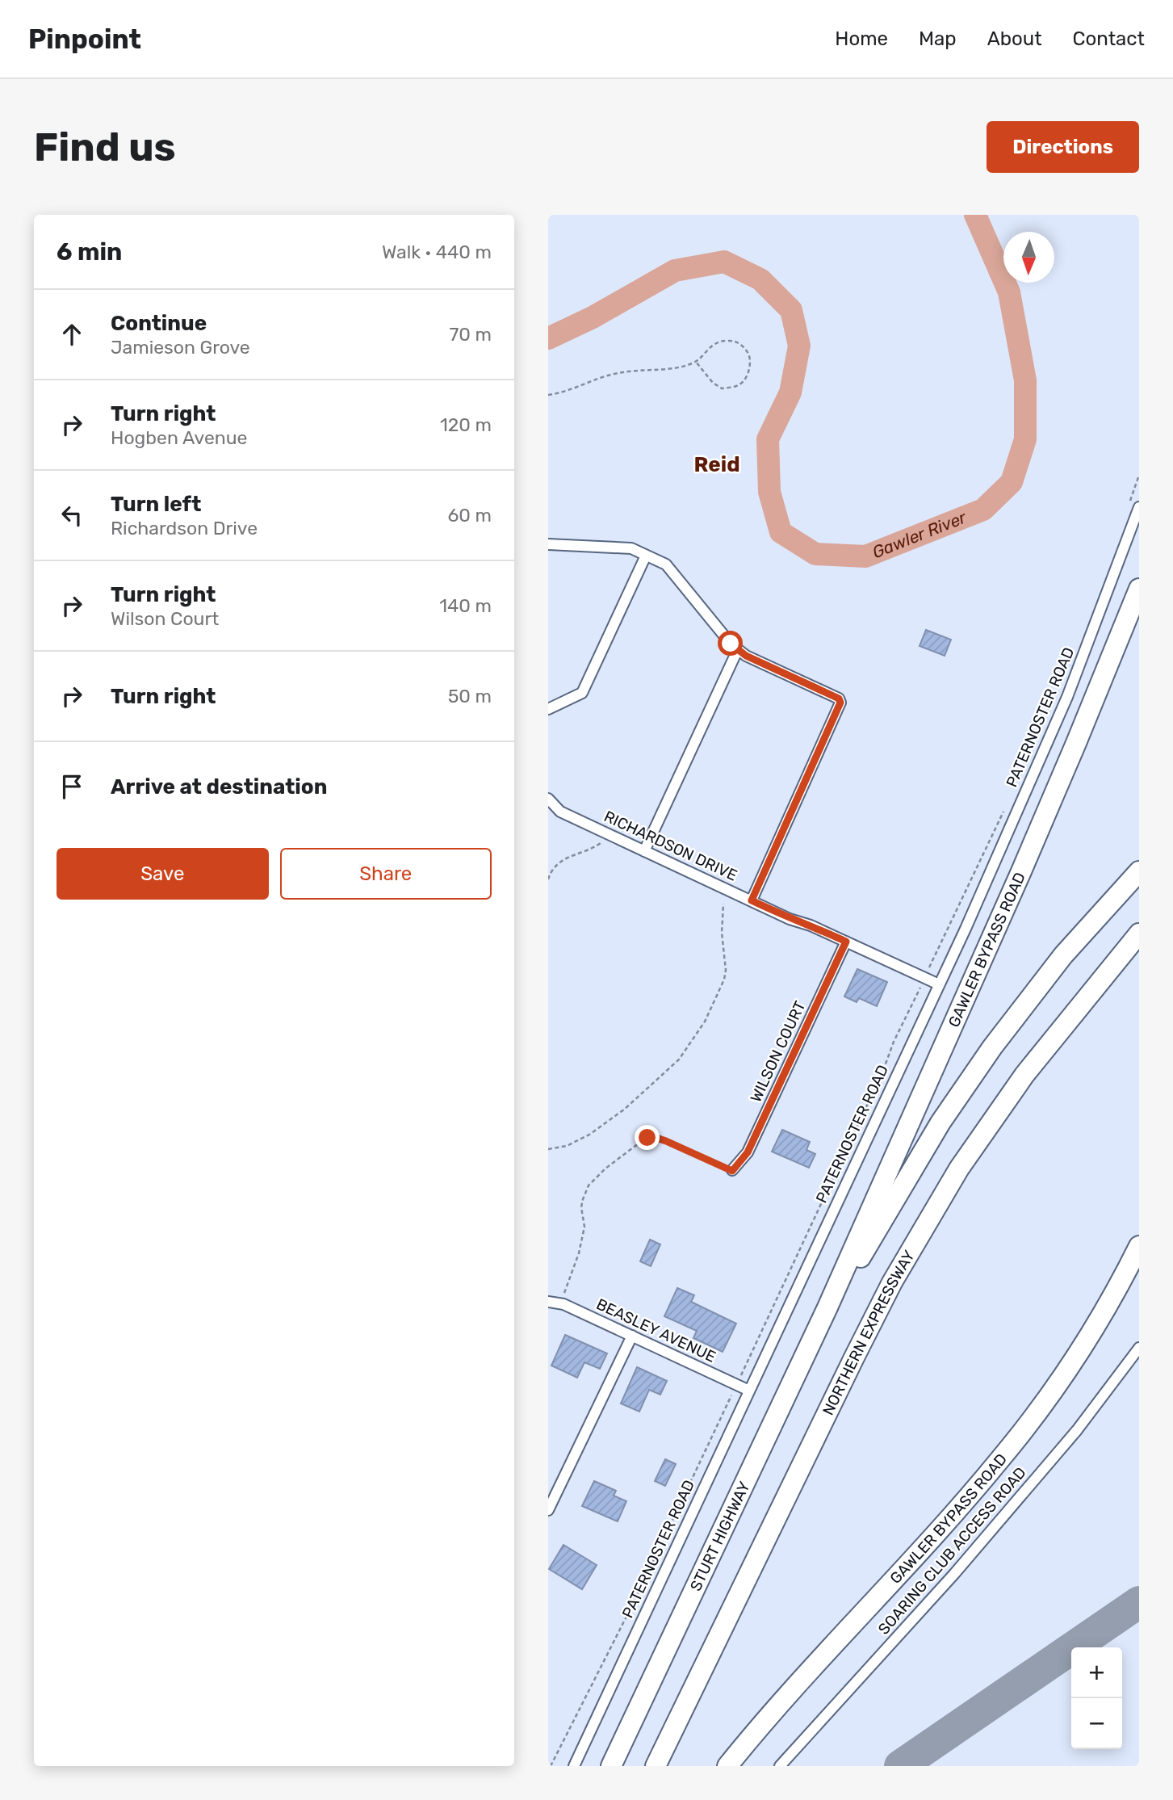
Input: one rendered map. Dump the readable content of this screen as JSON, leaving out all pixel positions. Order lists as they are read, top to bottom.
{
  "streets": {
    "highway": ["GAWLER BYPASS ROAD", "NORTHERN EXPRESSWAY", "STURT HIGHWAY"],
    "street": [
      "PATERNOSTER ROAD",
      "RICHARDSON DRIVE",
      "WILSON COURT",
      "BEASLEY AVENUE",
      "SOARING CLUB ACCESS ROAD"
    ]
  },
  "crossings": [
    ["PATERNOSTER ROAD", "RICHARDSON DRIVE"],
    ["PATERNOSTER ROAD", "BEASLEY AVENUE"],
    ["RICHARDSON DRIVE", "WILSON COURT"],
    ["GAWLER BYPASS ROAD", "STURT HIGHWAY"]
  ],
  "districts": ["Reid"],
  "water": ["Gawler River"],
  "north": "bottom",
  "page": {
    "header": "Pinpoint",
    "nav": [
      "Home",
      "Map",
      "About",
      "Contact"
    ],
    "buttons": [
      "Directions",
      ["Save", "Share"]
    ],
    "title": "Find us",
    "heading": ["6 min", "Walk · 440 m"],
    "list": [
      ["Continue", "Jamieson Grove", "70 m"],
      ["Turn right", "Hogben Avenue", "120 m"],
      ["Turn left", "Richardson Drive", "60 m"],
      ["Turn right", "Wilson Court", "140 m"],
      ["Turn right", "50 m"],
      "Arrive at destination"
    ],
    "map_buttons": ["+", "−"]
  }
}
